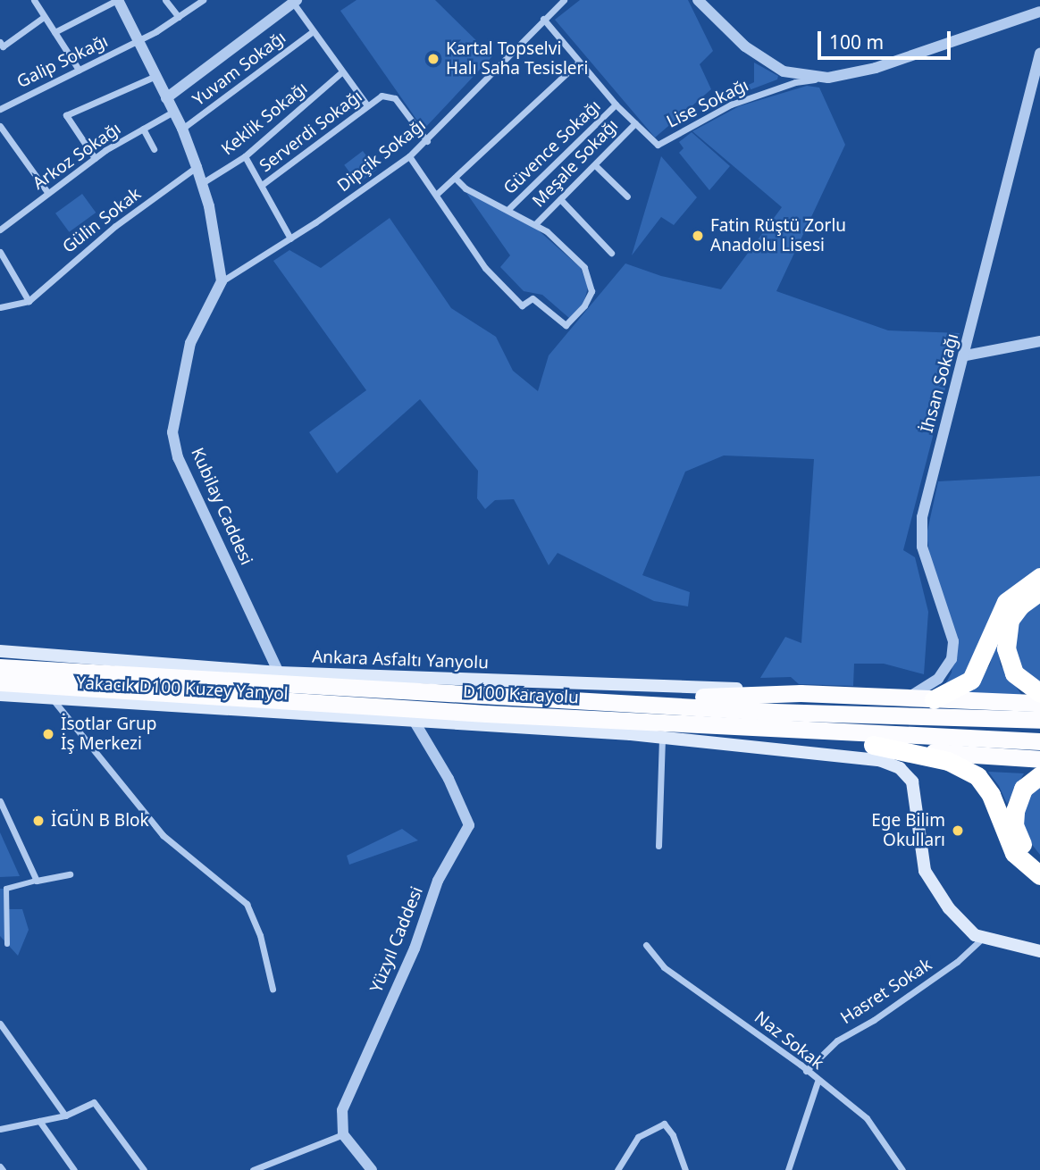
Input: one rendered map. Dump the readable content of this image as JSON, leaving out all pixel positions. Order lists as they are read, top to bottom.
{
  "streets": {
    "highway": ["D100 Karayolu"],
    "main road": ["Ankara Asfaltı Yanyolu", "Yakacık D100 Kuzey Yanyol"],
    "street": [
      "Galip Sokağı",
      "Yuvam Sokağı",
      "Lise Sokağı",
      "Keklik Sokağı",
      "Serverdi Sokağı",
      "Güvence Sokağı",
      "Dipçik Sokağı",
      "Arkoz Sokağı",
      "Meşale Sokağı",
      "Gülin Sokak",
      "İhsan Sokağı",
      "Kubilay Caddesi",
      "Yüzyıl Caddesi",
      "Hasret Sokak",
      "Naz Sokak"
    ]
  },
  "crossings": [
    ["Lise Sokağı", "Güvence Sokağı"],
    ["Lise Sokağı", "Dipçik Sokağı"],
    ["Lise Sokağı", "Meşale Sokağı"],
    ["Serverdi Sokağı", "Dipçik Sokağı"],
    ["Dipçik Sokağı", "Kubilay Caddesi"],
    ["Kubilay Caddesi", "Ankara Asfaltı Yanyolu"],
    ["Ankara Asfaltı Yanyolu", "D100 Karayolu"],
    ["Hasret Sokak", "Naz Sokak"]
  ],
  "places": [
    "Kartal Topselvi Halı Saha Tesisleri",
    "Fatin Rüştü Zorlu Anadolu Lisesi",
    "İsotlar Grup İş Merkezi",
    "İGÜN B Blok",
    "Ege Bilim Okulları"
  ],
  "scale_bar": "100 m"
}
